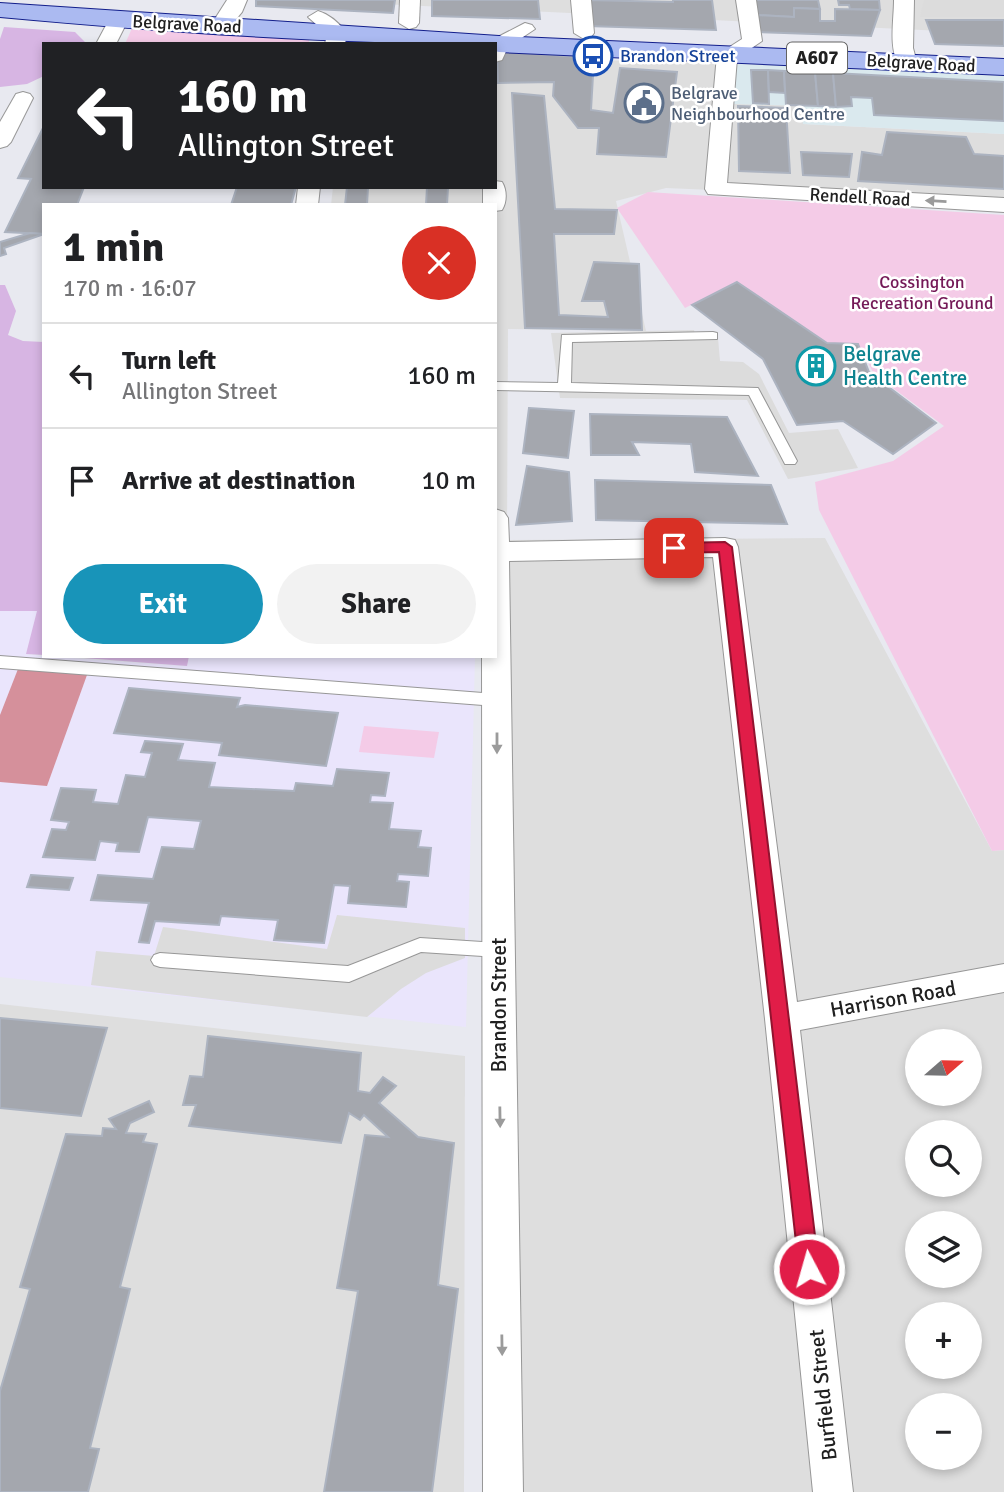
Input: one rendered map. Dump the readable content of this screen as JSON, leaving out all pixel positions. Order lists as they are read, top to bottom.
{
  "streets": {
    "main road": ["Belgrave Road", "A607"],
    "street": [
      "Rendell Road",
      "Harrison Road",
      "Brandon Street",
      "Burfield Street"
    ]
  },
  "crossings": [
    ["Belgrave Road", "Rendell Road"],
    ["Harrison Road", "Burfield Street"]
  ],
  "one_way": ["Brandon Street"],
  "parks": ["Cossington Recreation Ground"],
  "places": {
    "bus stop": ["Brandon Street"],
    "public building": ["Belgrave Neighbourhood Centre"],
    "building": ["Belgrave Health Centre"]
  },
  "north": "right",
  "page": {
    "turn": ["160 m", "Allington Street"],
    "heading": ["1 min", "170 m · 16:07"],
    "list": [
      {
        "name": "Turn left",
        "note": "Allington Street",
        "value": "160 m"
      },
      {
        "name": "Arrive at destination",
        "value": "10 m"
      }
    ],
    "buttons": ["Exit", "Share"],
    "map_buttons": ["+", "−"]
  }
}
